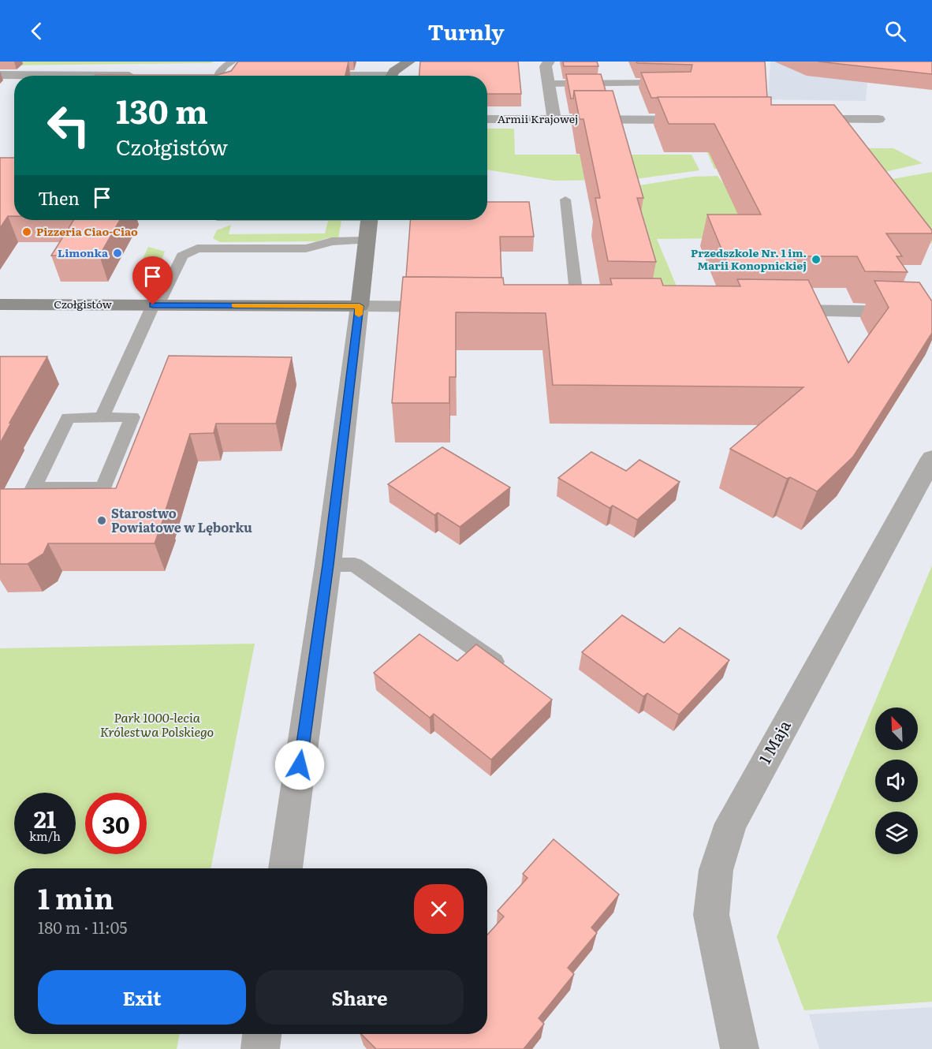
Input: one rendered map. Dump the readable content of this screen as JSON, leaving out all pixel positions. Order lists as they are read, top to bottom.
{
  "streets": {
    "street": ["Armii Krajowej", "Czołgistów", "1 Maja"]
  },
  "parks": ["Park 1000-lecia Królestwa Polskiego"],
  "places": [
    "Pizzeria Ciao-Ciao",
    "Limonka",
    "Przedszkole Nr. 1 im. Marii Konopnickiej",
    "Starostwo Powiatowe w Lęborku"
  ],
  "north": "top left",
  "page": {
    "header": "Turnly",
    "turn": ["130 m", "Czołgistów"],
    "then": "Then",
    "speed": "21 km/h",
    "limit": "30",
    "heading": ["1 min", "180 m · 11:05"],
    "buttons": ["Exit", "Share"]
  }
}
